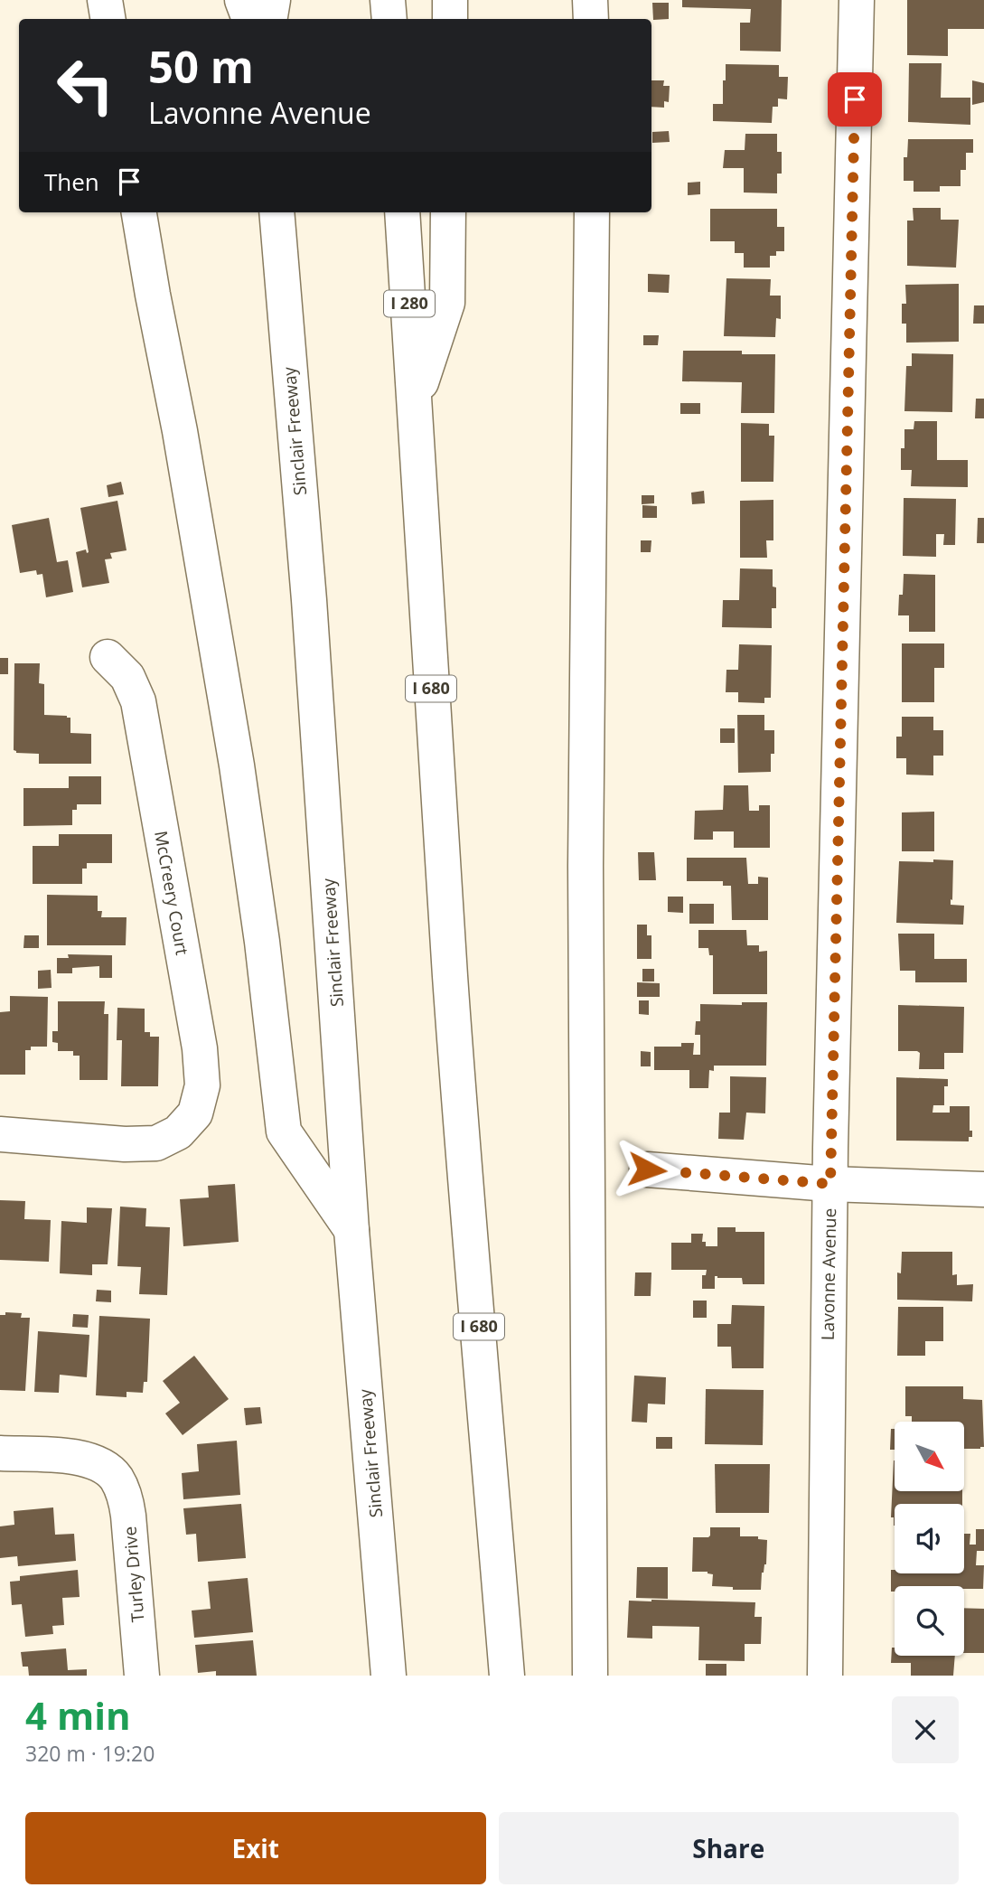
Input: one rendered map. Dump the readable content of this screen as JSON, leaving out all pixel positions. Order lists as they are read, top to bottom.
{
  "streets": {
    "main road": [
      "I 280",
      "Sinclair Freeway",
      "I 680",
      "McCreery Court",
      "Lavonne Avenue",
      "Turley Drive"
    ]
  },
  "crossings": [
    ["I 280", "I 680"]
  ],
  "north": "bottom right",
  "page": {
    "turn": ["50 m", "Lavonne Avenue"],
    "then": "Then",
    "heading": ["4 min", "320 m · 19:20"],
    "buttons": ["Exit", "Share"]
  }
}
